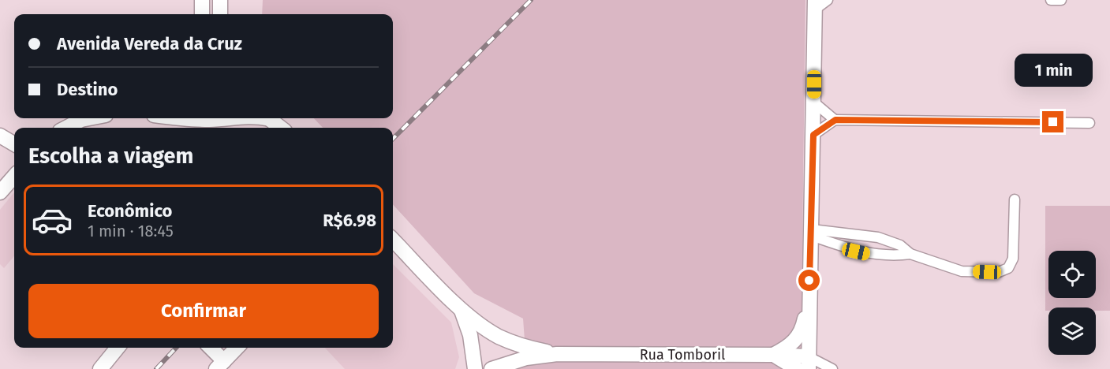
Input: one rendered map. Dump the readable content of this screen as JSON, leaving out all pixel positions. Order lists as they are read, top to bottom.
{
  "streets": {
    "street": ["Rua Tomboril"]
  },
  "page": {
    "banner": ["Avenida Vereda da Cruz", "Destino"],
    "bubble": "1 min",
    "heading": "Escolha a viagem",
    "list": [
      {
        "name": "Econômico",
        "note": "1 min · 18:45",
        "value": "R$6.98"
      }
    ],
    "buttons": "Confirmar"
  }
}
